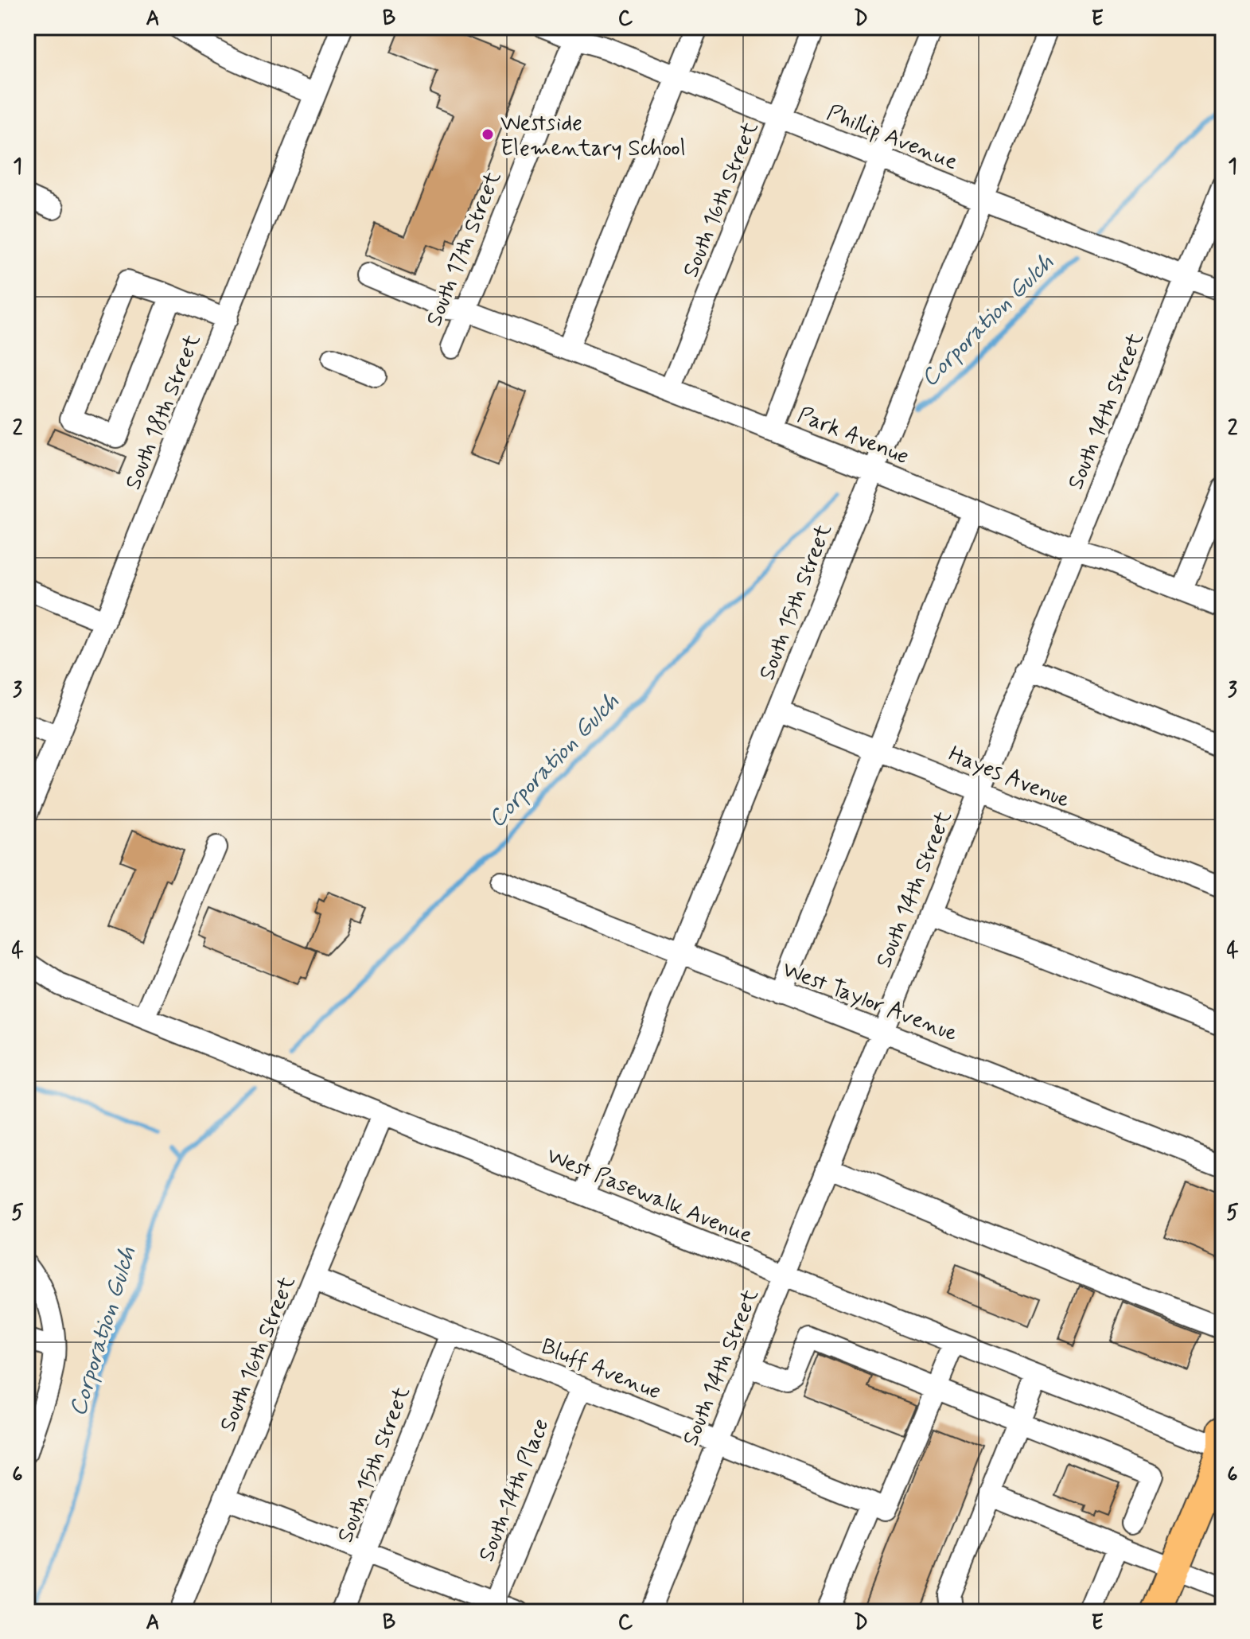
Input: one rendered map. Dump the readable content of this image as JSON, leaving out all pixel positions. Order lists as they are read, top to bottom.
{
  "streets": {
    "street": [
      "Phillip Avenue",
      "South 16th Street",
      "South 17th Street",
      "South 14th Street",
      "South 18th Street",
      "Park Avenue",
      "South 15th Street",
      "Hayes Avenue",
      "West Taylor Avenue",
      "West Pasewalk Avenue",
      "Bluff Avenue",
      "South 14th Place"
    ]
  },
  "crossings": [
    ["Phillip Avenue", "South 16th Street"],
    ["Phillip Avenue", "South 17th Street"],
    ["Phillip Avenue", "South 14th Street"],
    ["Phillip Avenue", "South 15th Street"],
    ["South 16th Street", "Park Avenue"],
    ["South 16th Street", "West Pasewalk Avenue"],
    ["South 16th Street", "Bluff Avenue"],
    ["South 17th Street", "Park Avenue"],
    ["South 14th Street", "Park Avenue"],
    ["South 14th Street", "Hayes Avenue"],
    ["South 14th Street", "West Taylor Avenue"],
    ["South 14th Street", "West Pasewalk Avenue"],
    ["South 14th Street", "Bluff Avenue"],
    ["Park Avenue", "South 15th Street"],
    ["South 15th Street", "Hayes Avenue"],
    ["South 15th Street", "West Taylor Avenue"],
    ["South 15th Street", "West Pasewalk Avenue"],
    ["South 15th Street", "Bluff Avenue"],
    ["Bluff Avenue", "South 14th Place"]
  ],
  "water": ["Corporation Gulch"],
  "places": ["Westside Elementary School"],
  "grid": {
    "columns": [
      "A",
      "B",
      "C",
      "D",
      "E"
    ],
    "rows": [
      "1",
      "2",
      "3",
      "4",
      "5",
      "6"
    ]
  }
}
